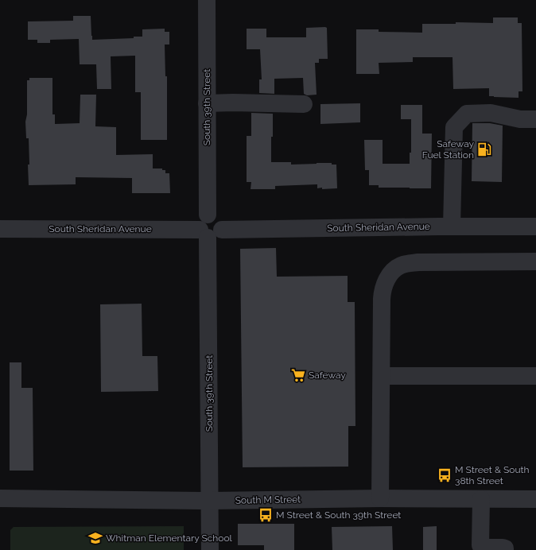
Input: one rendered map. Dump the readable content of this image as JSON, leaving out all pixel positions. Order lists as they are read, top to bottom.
{
  "streets": {
    "street": ["South 39th Street", "South Sheridan Avenue", "South M Street"]
  },
  "crossings": [
    ["South 39th Street", "South Sheridan Avenue"],
    ["South 39th Street", "South M Street"]
  ],
  "places": {
    "fuel station": ["Safeway Fuel Station"],
    "supermarket": ["Safeway"],
    "bus stop": ["M Street & South 38th Street", "M Street & South 39th Street"],
    "school or university": ["Whitman Elementary School"]
  }
}
